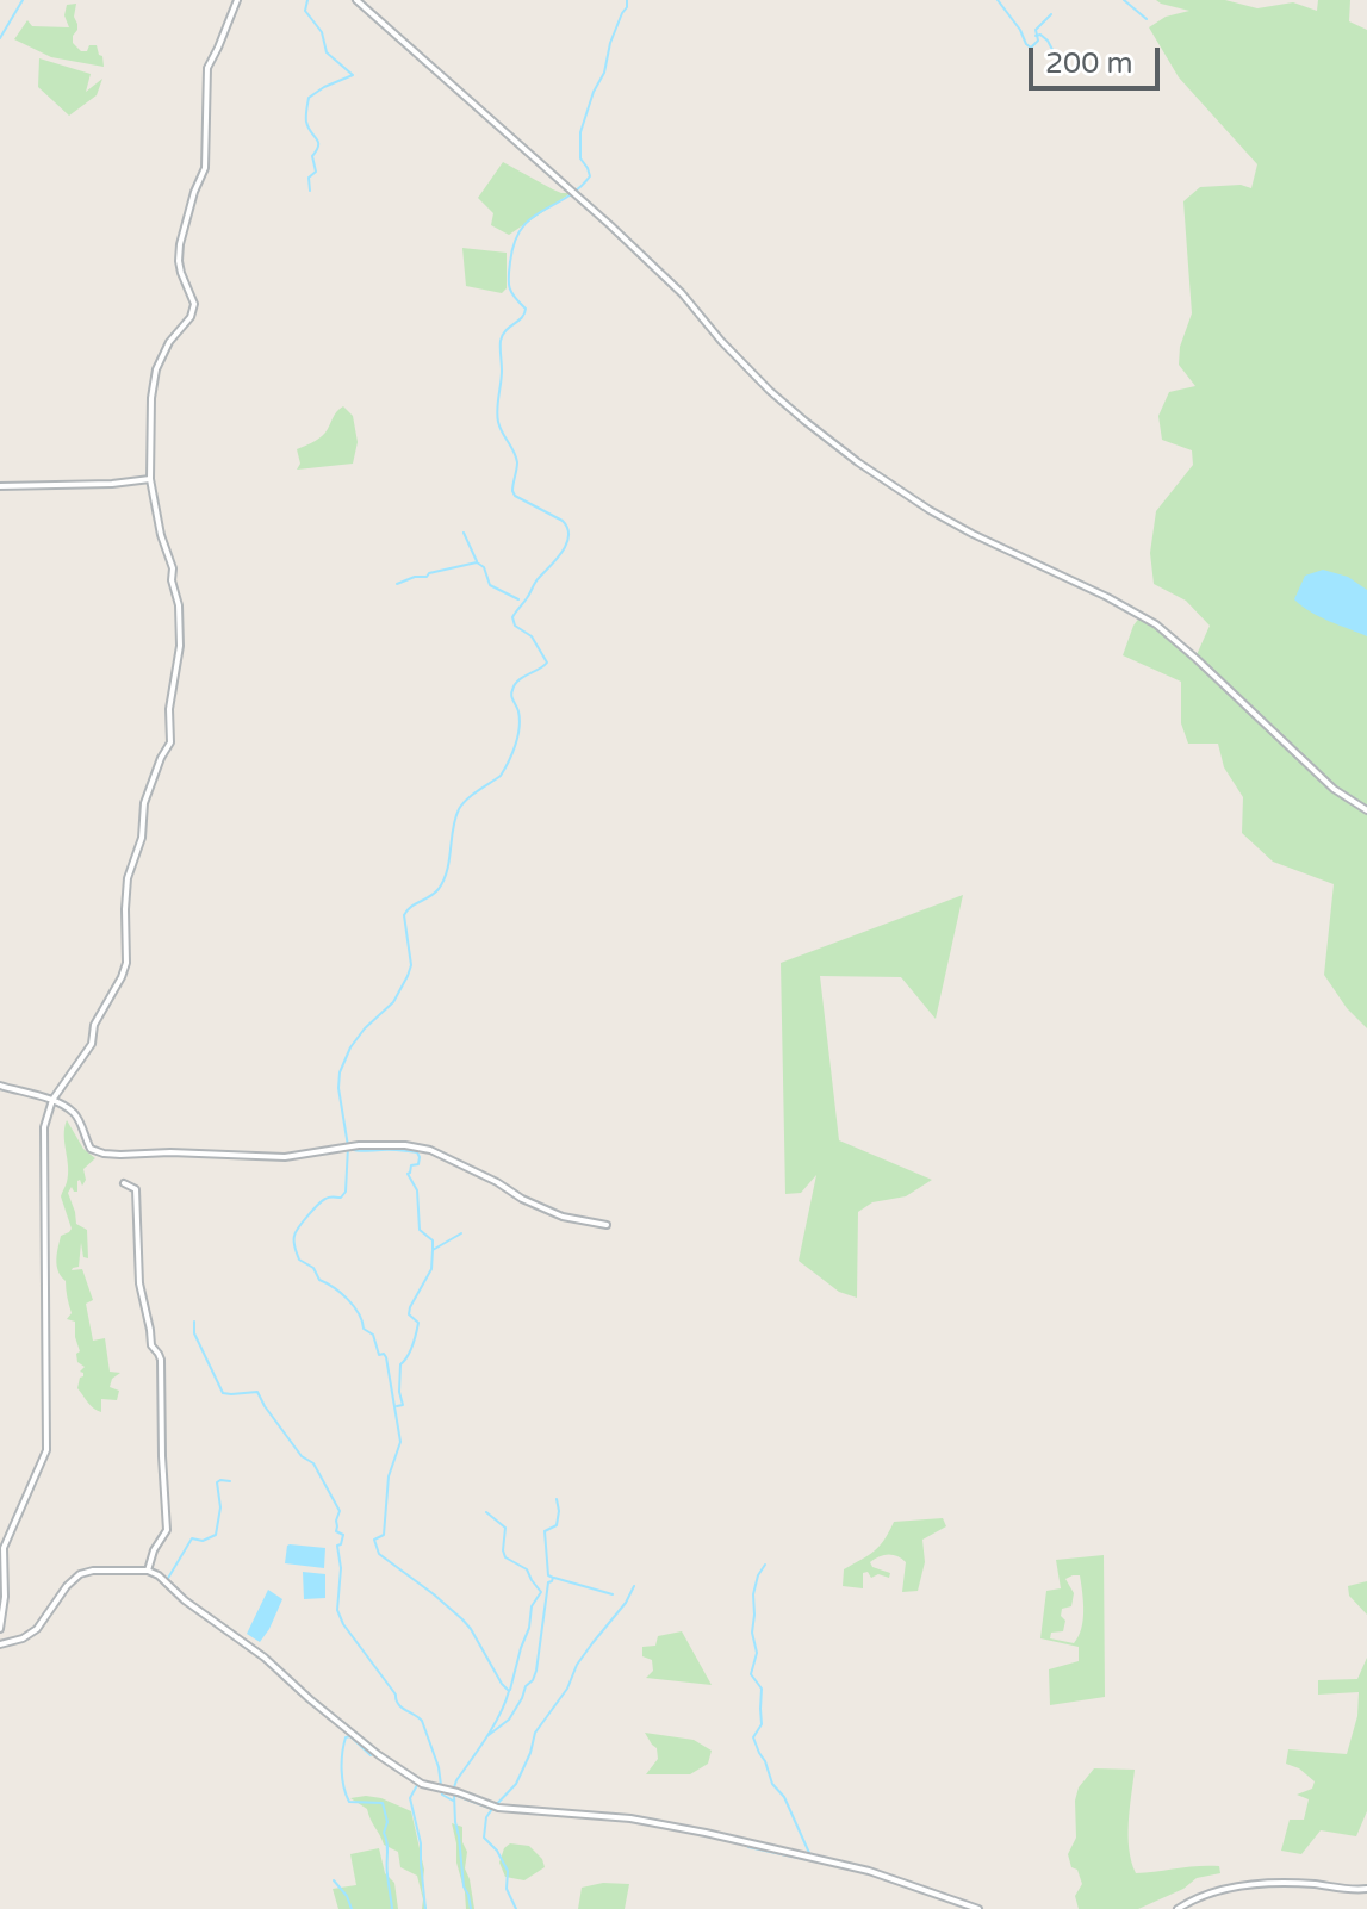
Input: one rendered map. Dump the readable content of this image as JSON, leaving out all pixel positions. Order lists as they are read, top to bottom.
{
  "scale_bar": "200 m"
}
